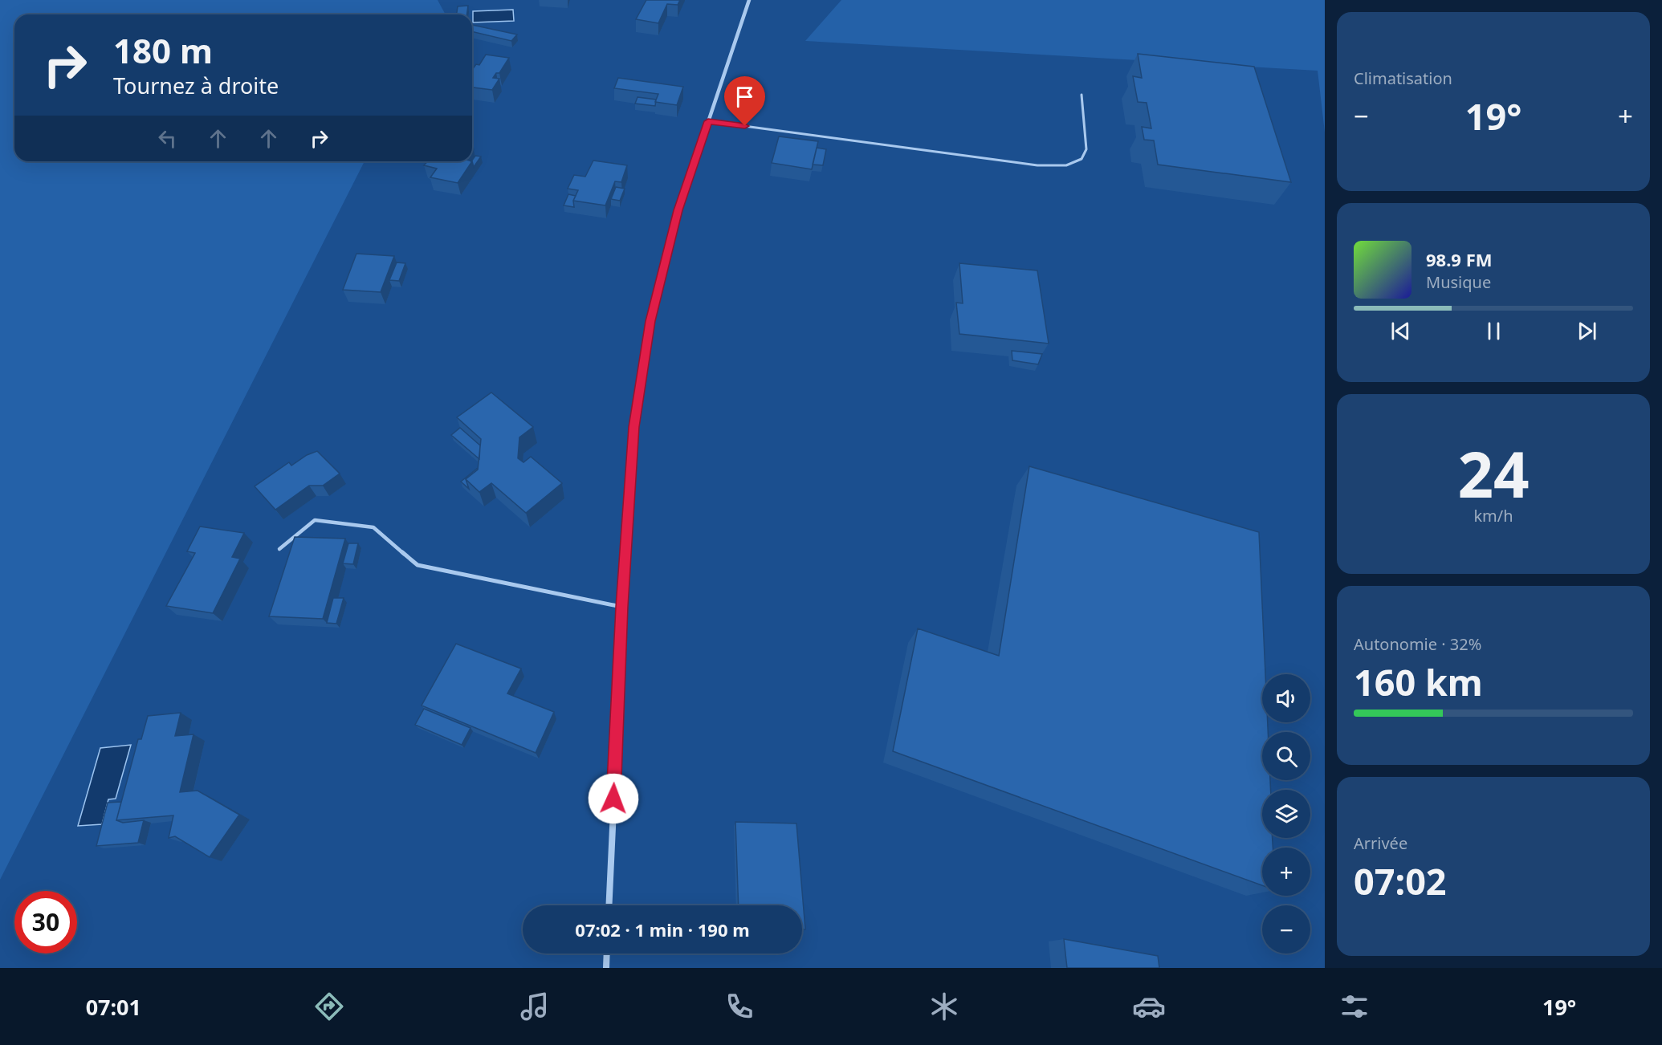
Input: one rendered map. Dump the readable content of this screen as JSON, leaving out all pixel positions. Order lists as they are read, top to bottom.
{
  "page": {
    "tile": [
      "Climatisation",
      ["24", "km/h"],
      ["Autonomie · 32%", "160 km"],
      ["Arrivée", "07:02"]
    ],
    "turn": ["180 m", "Tournez à droite"],
    "heat": ["−", "19°", "+"],
    "song": ["98.9 FM", "Musique"],
    "map_buttons": ["+", "−"],
    "limit": "30",
    "trip": "07:02 · 1 min · 190 m",
    "tabs": ["07:01", "19°"]
  }
}
